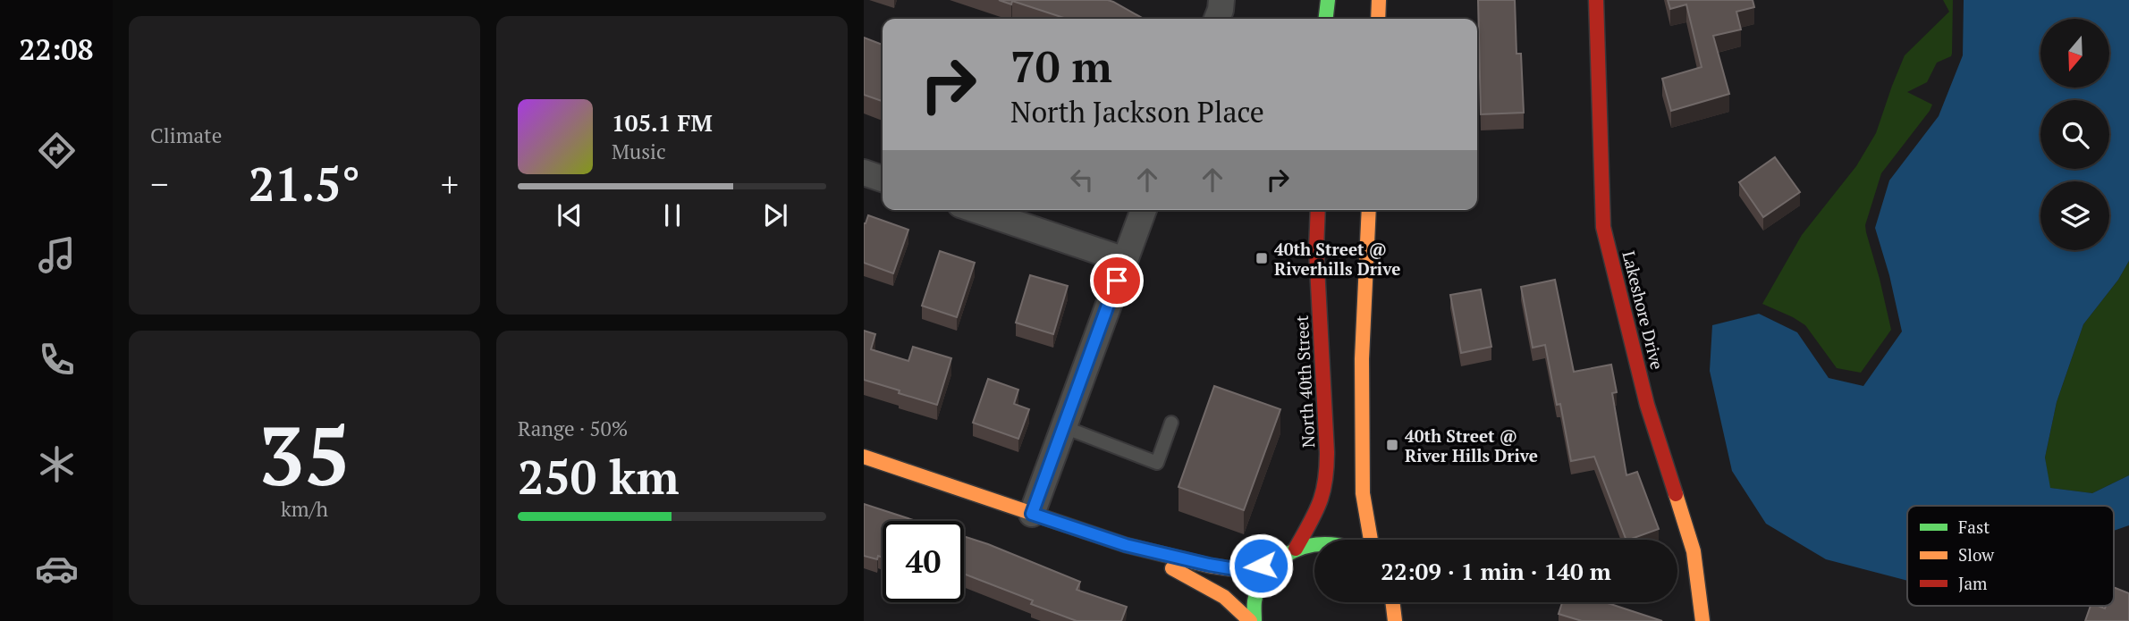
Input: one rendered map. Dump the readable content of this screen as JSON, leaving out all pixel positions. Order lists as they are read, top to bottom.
{
  "streets": {
    "street": ["Lakeshore Drive", "North 40th Street"]
  },
  "places": {
    "transit": ["40th Street @ Riverhills Drive", "40th Street @ River Hills Drive"]
  },
  "legend": ["Fast", "Slow", "Jam"],
  "north": "bottom",
  "page": {
    "tabs": "22:08",
    "tile": [
      "Climate",
      ["35", "km/h"],
      ["Range · 50%", "250 km"]
    ],
    "turn": ["70 m", "North Jackson Place"],
    "song": ["105.1 FM", "Music"],
    "heat": ["−", "21.5°", "+"],
    "limit": "40",
    "trip": "22:09 · 1 min · 140 m"
  }
}
